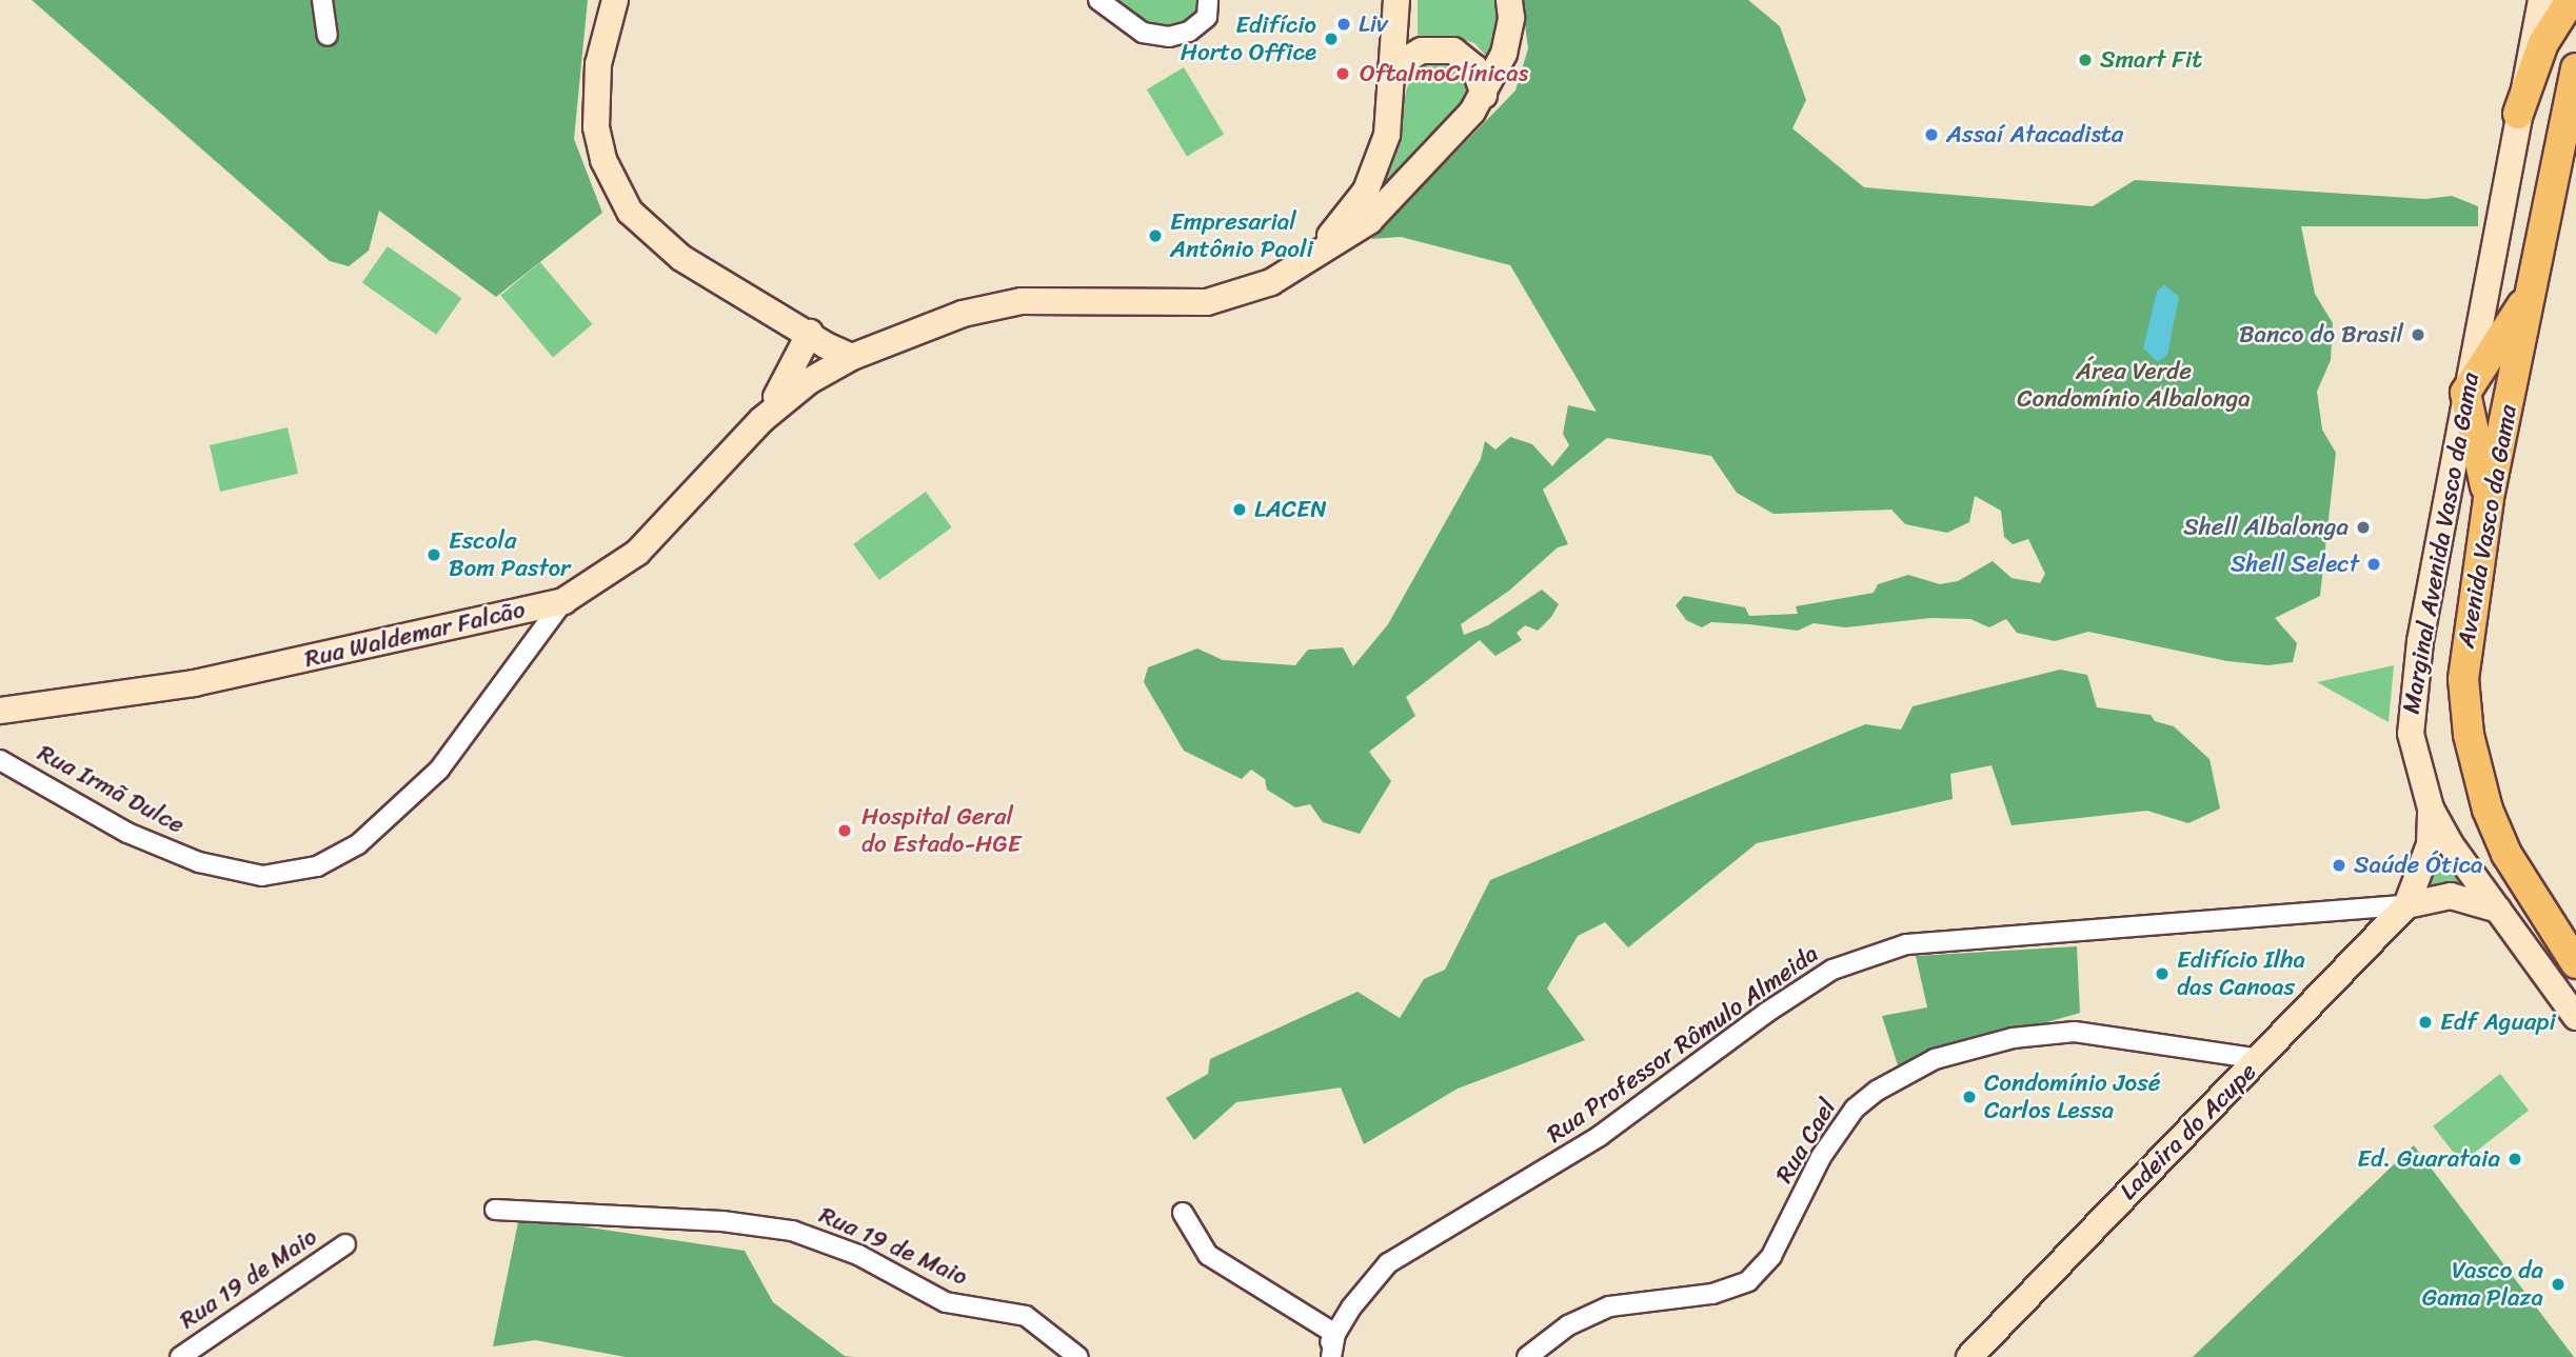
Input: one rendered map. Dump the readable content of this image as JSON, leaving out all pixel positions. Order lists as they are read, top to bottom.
{
  "streets": {
    "main road": ["Avenida Vasco da Gama"],
    "street": [
      "Marginal Avenida Vasco da Gama",
      "Rua Waldemar Falcão",
      "Rua Irmã Dulce",
      "Rua Professor Rômulo Almeida",
      "Ladeira do Acupe",
      "Rua Cael",
      "Rua 19 de Maio"
    ]
  },
  "crossings": [
    ["Marginal Avenida Vasco da Gama", "Ladeira do Acupe"],
    ["Rua Waldemar Falcão", "Rua Irmã Dulce"],
    ["Rua Professor Rômulo Almeida", "Ladeira do Acupe"],
    ["Ladeira do Acupe", "Rua Cael"]
  ],
  "parks": ["Área Verde Condomínio Albalonga"],
  "places": [
    "Liv",
    "Edifício Horto Office",
    "Smart Fit",
    "OftalmoClínicas",
    "Assaí Atacadista",
    "Empresarial Antônio Paoli",
    "Banco do Brasil",
    "LACEN",
    "Shell Albalonga",
    "Escola Bom Pastor",
    "Shell Select",
    "Hospital Geral do Estado-HGE",
    "Saúde Ótica",
    "Edifício Ilha das Canoas",
    "Edf Aguapi",
    "Condomínio José Carlos Lessa",
    "Ed. Guarataia",
    "Vasco da Gama Plaza"
  ]
}
